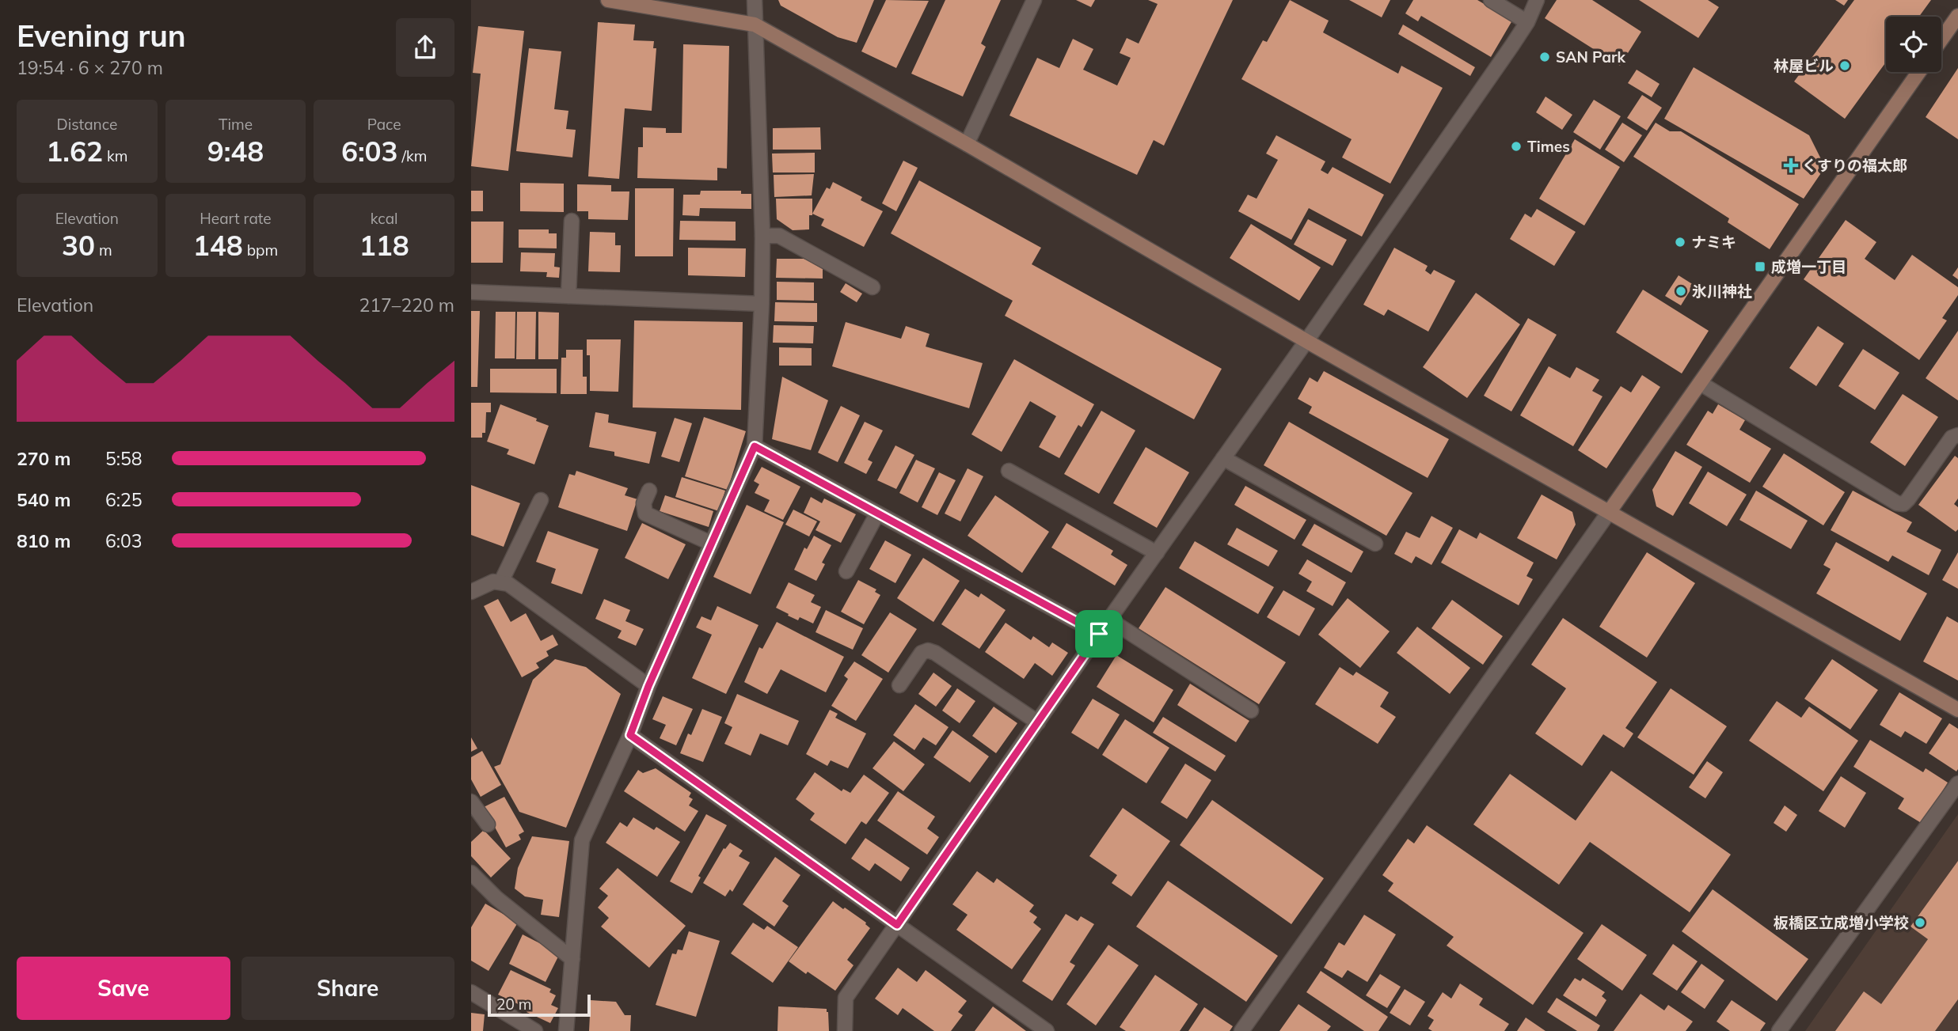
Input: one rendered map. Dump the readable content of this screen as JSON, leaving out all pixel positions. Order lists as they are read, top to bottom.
{
  "places": {
    "other": [
      "SAN Park",
      "林屋ビル",
      "Times",
      "ナミキ",
      "氷川神社",
      "板橋区立成増小学校"
    ],
    "health": ["くすりの福太郎"],
    "transit": ["成増一丁目"]
  },
  "scale_bar": "20 m",
  "page": {
    "heading": ["Evening run", "19:54 · 6 × 270 m"],
    "stats": [
      ["Distance", "1.62 km"],
      ["Time", "9:48"],
      ["Pace", "6:03 /km"],
      ["Elevation", "30 m"],
      ["Heart rate", "148 bpm"],
      ["kcal", "118"]
    ],
    "chart": ["Elevation", "217–220 m"],
    "list": [
      {
        "name": "270 m",
        "note": "5:58"
      },
      {
        "name": "540 m",
        "note": "6:25"
      },
      {
        "name": "810 m",
        "note": "6:03"
      }
    ],
    "buttons": ["Save", "Share"],
    "scale": "20 m"
  }
}
